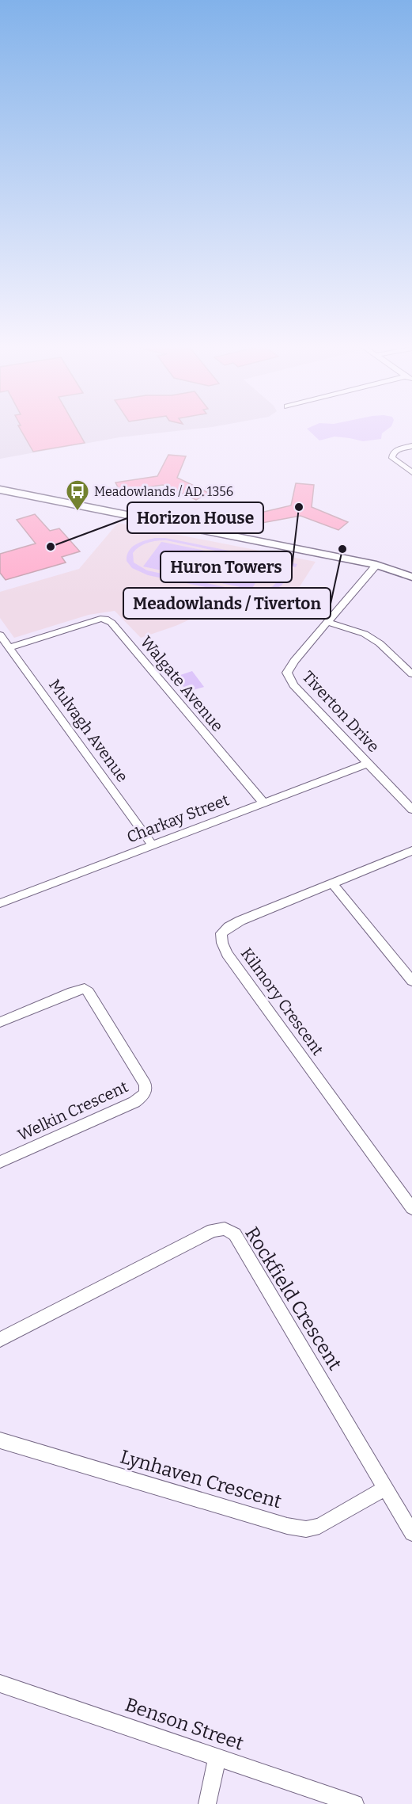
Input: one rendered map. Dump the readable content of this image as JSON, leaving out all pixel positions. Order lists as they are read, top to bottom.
{
  "streets": {
    "street": [
      "Walgate Avenue",
      "Tiverton Drive",
      "Mulvagh Avenue",
      "Charkay Street",
      "Kilmory Crescent",
      "Welkin Crescent",
      "Rockfield Crescent",
      "Lynhaven Crescent",
      "Benson Street"
    ]
  },
  "crossings": [
    ["Walgate Avenue", "Mulvagh Avenue"],
    ["Walgate Avenue", "Charkay Street"],
    ["Tiverton Drive", "Charkay Street"],
    ["Mulvagh Avenue", "Charkay Street"],
    ["Rockfield Crescent", "Lynhaven Crescent"]
  ],
  "places": {
    "other": ["Huron Towers", "Horizon House", "Meadowlands / Tiverton"],
    "bus stop": ["Meadowlands / AD. 1356"]
  }
}
